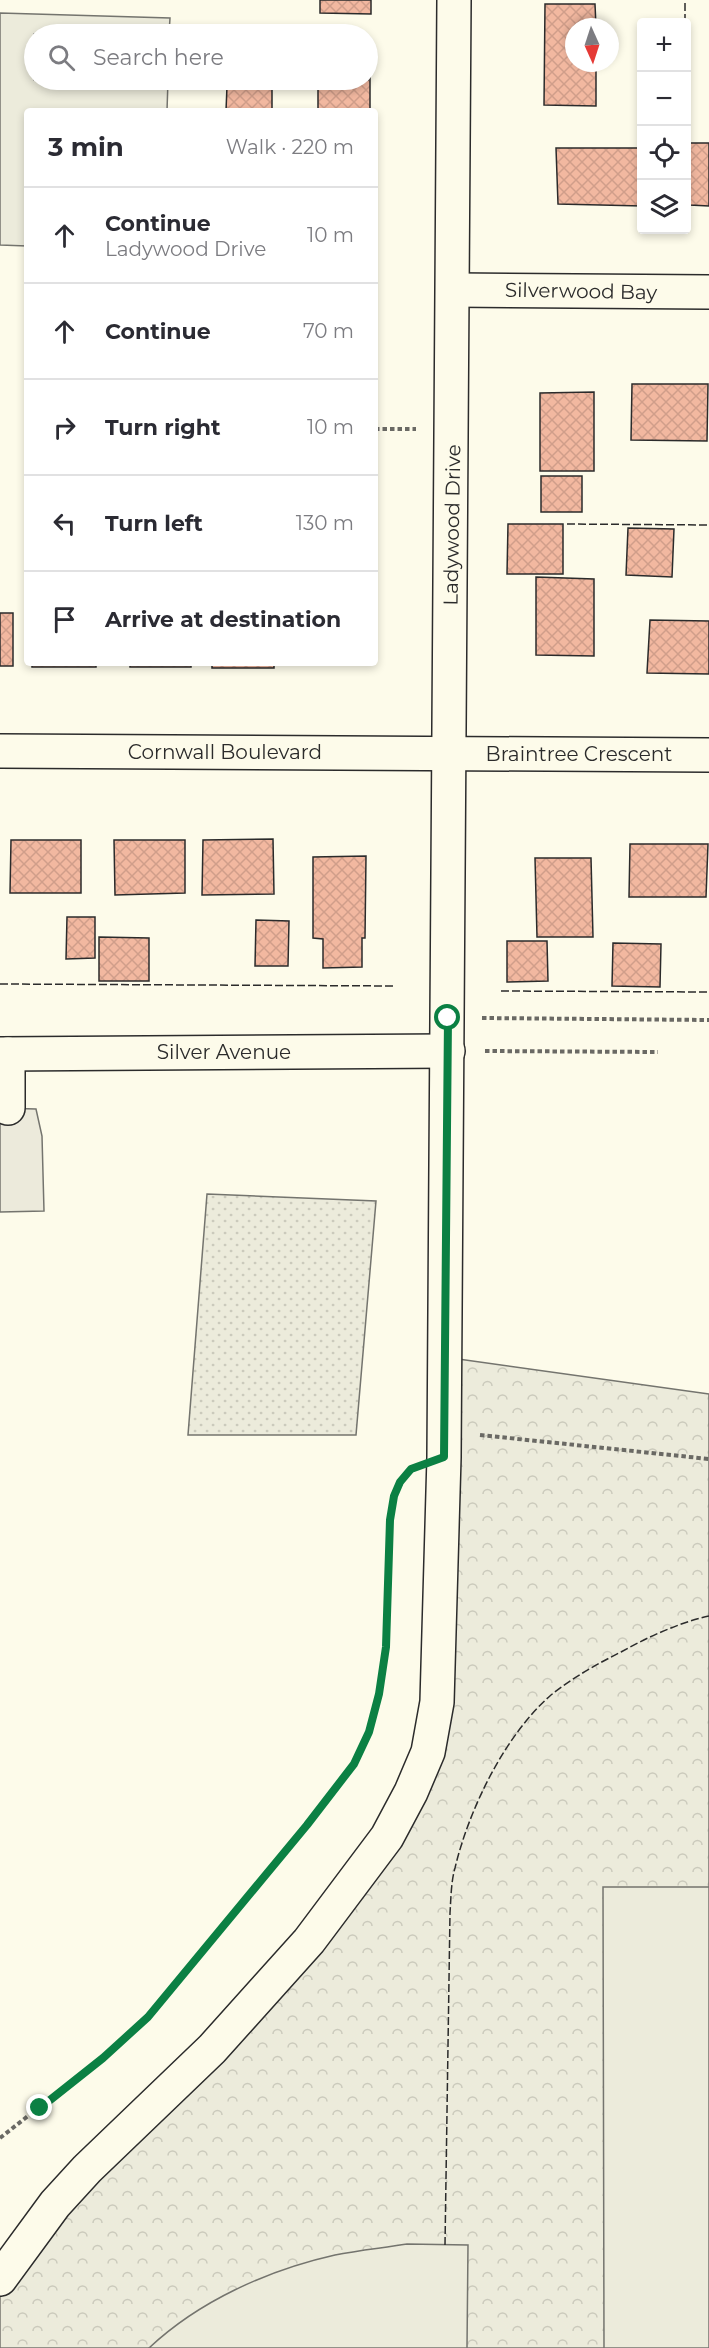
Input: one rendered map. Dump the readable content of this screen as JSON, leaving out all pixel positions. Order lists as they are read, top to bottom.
{
  "streets": {
    "street": [
      "Silverwood Bay",
      "Ladywood Drive",
      "Cornwall Boulevard",
      "Braintree Crescent",
      "Silver Avenue"
    ]
  },
  "crossings": [
    ["Silverwood Bay", "Ladywood Drive"],
    ["Ladywood Drive", "Cornwall Boulevard"],
    ["Ladywood Drive", "Braintree Crescent"],
    ["Ladywood Drive", "Silver Avenue"],
    ["Cornwall Boulevard", "Braintree Crescent"]
  ],
  "north": "bottom",
  "page": {
    "map_buttons": ["+", "−"],
    "search": "Search here",
    "heading": ["3 min", "Walk · 220 m"],
    "list": [
      ["Continue", "Ladywood Drive", "10 m"],
      ["Continue", "70 m"],
      ["Turn right", "10 m"],
      ["Turn left", "130 m"],
      "Arrive at destination"
    ]
  }
}
